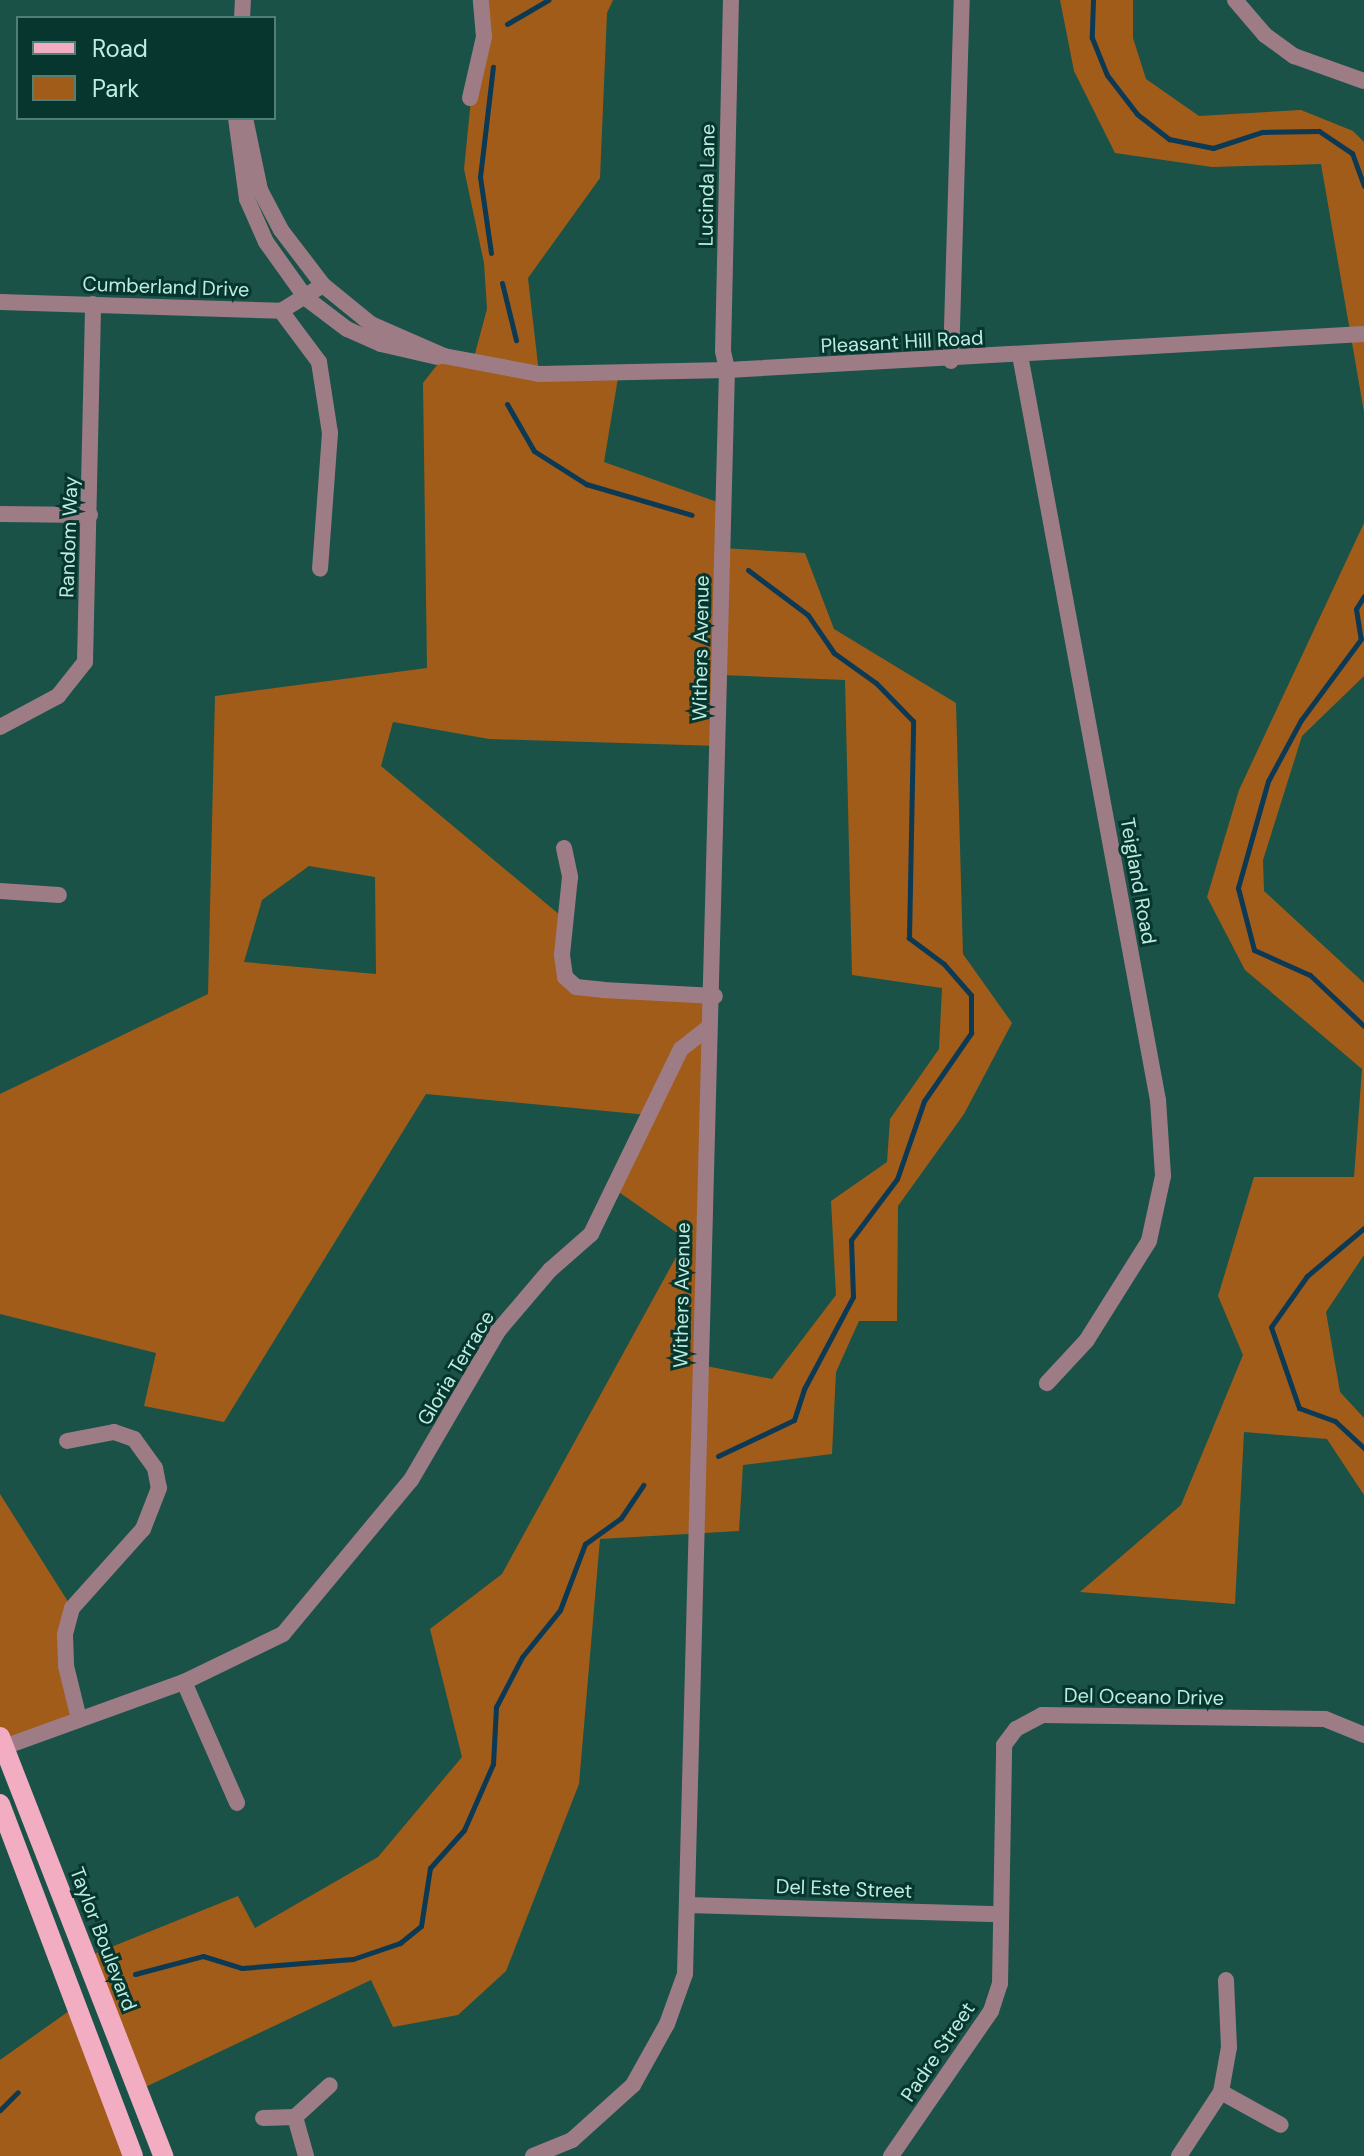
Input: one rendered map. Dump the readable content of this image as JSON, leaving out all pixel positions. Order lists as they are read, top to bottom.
{
  "streets": {
    "main road": ["Taylor Boulevard"],
    "street": [
      "Lucinda Lane",
      "Cumberland Drive",
      "Pleasant Hill Road",
      "Random Way",
      "Withers Avenue",
      "Teigland Road",
      "Gloria Terrace",
      "Del Oceano Drive",
      "Del Este Street",
      "Padre Street"
    ]
  },
  "crossings": [
    ["Lucinda Lane", "Pleasant Hill Road"],
    ["Lucinda Lane", "Withers Avenue"],
    ["Cumberland Drive", "Pleasant Hill Road"],
    ["Cumberland Drive", "Random Way"],
    ["Pleasant Hill Road", "Withers Avenue"],
    ["Pleasant Hill Road", "Teigland Road"],
    ["Withers Avenue", "Gloria Terrace"],
    ["Withers Avenue", "Del Este Street"],
    ["Gloria Terrace", "Taylor Boulevard"],
    ["Del Oceano Drive", "Del Este Street"],
    ["Del Oceano Drive", "Padre Street"],
    ["Del Este Street", "Padre Street"]
  ],
  "legend": ["Road", "Park"]
}
